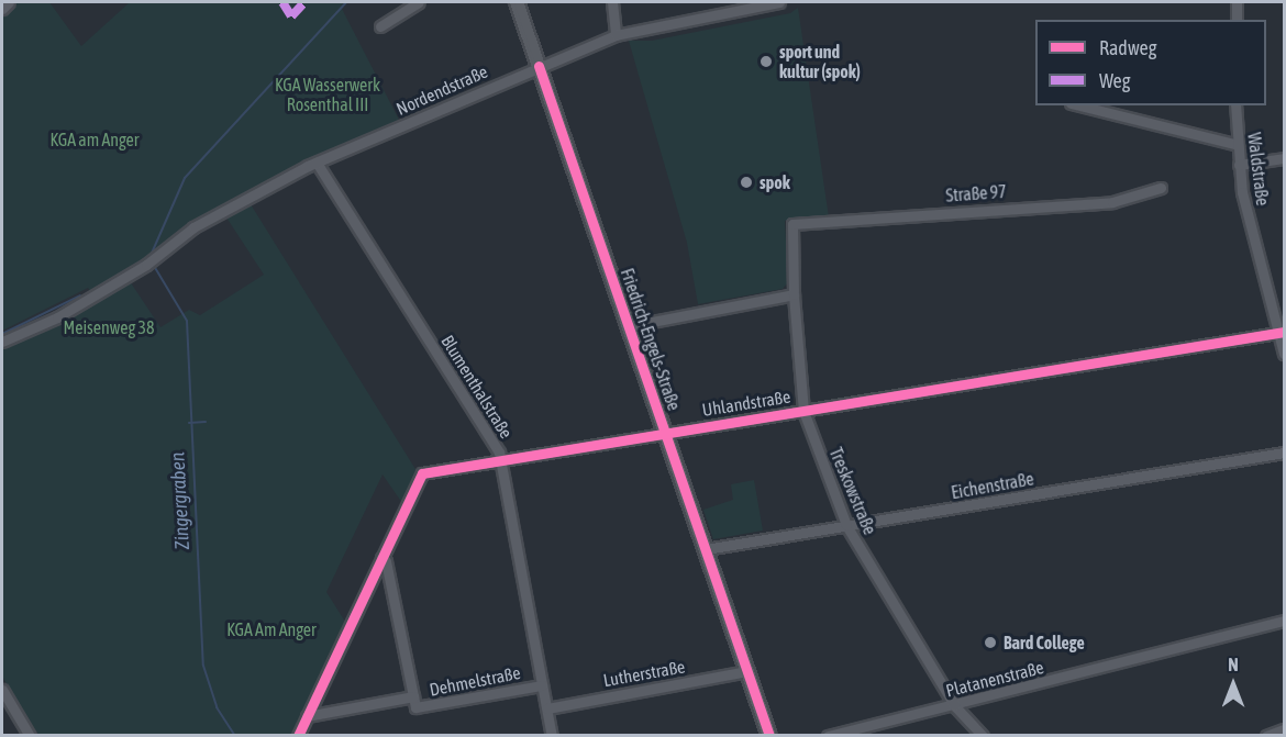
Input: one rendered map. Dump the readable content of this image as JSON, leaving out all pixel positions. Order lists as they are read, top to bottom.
{
  "streets": {
    "main road": ["Friedrich-Engels-Straße"],
    "street": [
      "Nordendstraße",
      "Waldstraße",
      "Straße 97",
      "Blumenthalstraße",
      "Uhlandstraße",
      "Eichenstraße",
      "Treskowstraße",
      "Lutherstraße",
      "Platanenstraße",
      "Dehmelstraße"
    ]
  },
  "crossings": [
    ["Nordendstraße", "Friedrich-Engels-Straße"],
    ["Nordendstraße", "Blumenthalstraße"],
    ["Waldstraße", "Uhlandstraße"],
    ["Straße 97", "Treskowstraße"],
    ["Friedrich-Engels-Straße", "Uhlandstraße"],
    ["Friedrich-Engels-Straße", "Eichenstraße"],
    ["Friedrich-Engels-Straße", "Lutherstraße"],
    ["Blumenthalstraße", "Uhlandstraße"],
    ["Blumenthalstraße", "Lutherstraße"],
    ["Blumenthalstraße", "Dehmelstraße"],
    ["Uhlandstraße", "Treskowstraße"],
    ["Uhlandstraße", "Dehmelstraße"],
    ["Eichenstraße", "Treskowstraße"],
    ["Treskowstraße", "Platanenstraße"]
  ],
  "water": ["Zingergraben"],
  "parks": [
    "KGA Wasserwerk Rosenthal III",
    "KGA am Anger",
    "Meisenweg 38",
    "KGA Am Anger"
  ],
  "places": ["sport und kultur (spok)", "spok", "Bard College"],
  "legend": ["Radweg", "Weg"],
  "north": "top"
}
